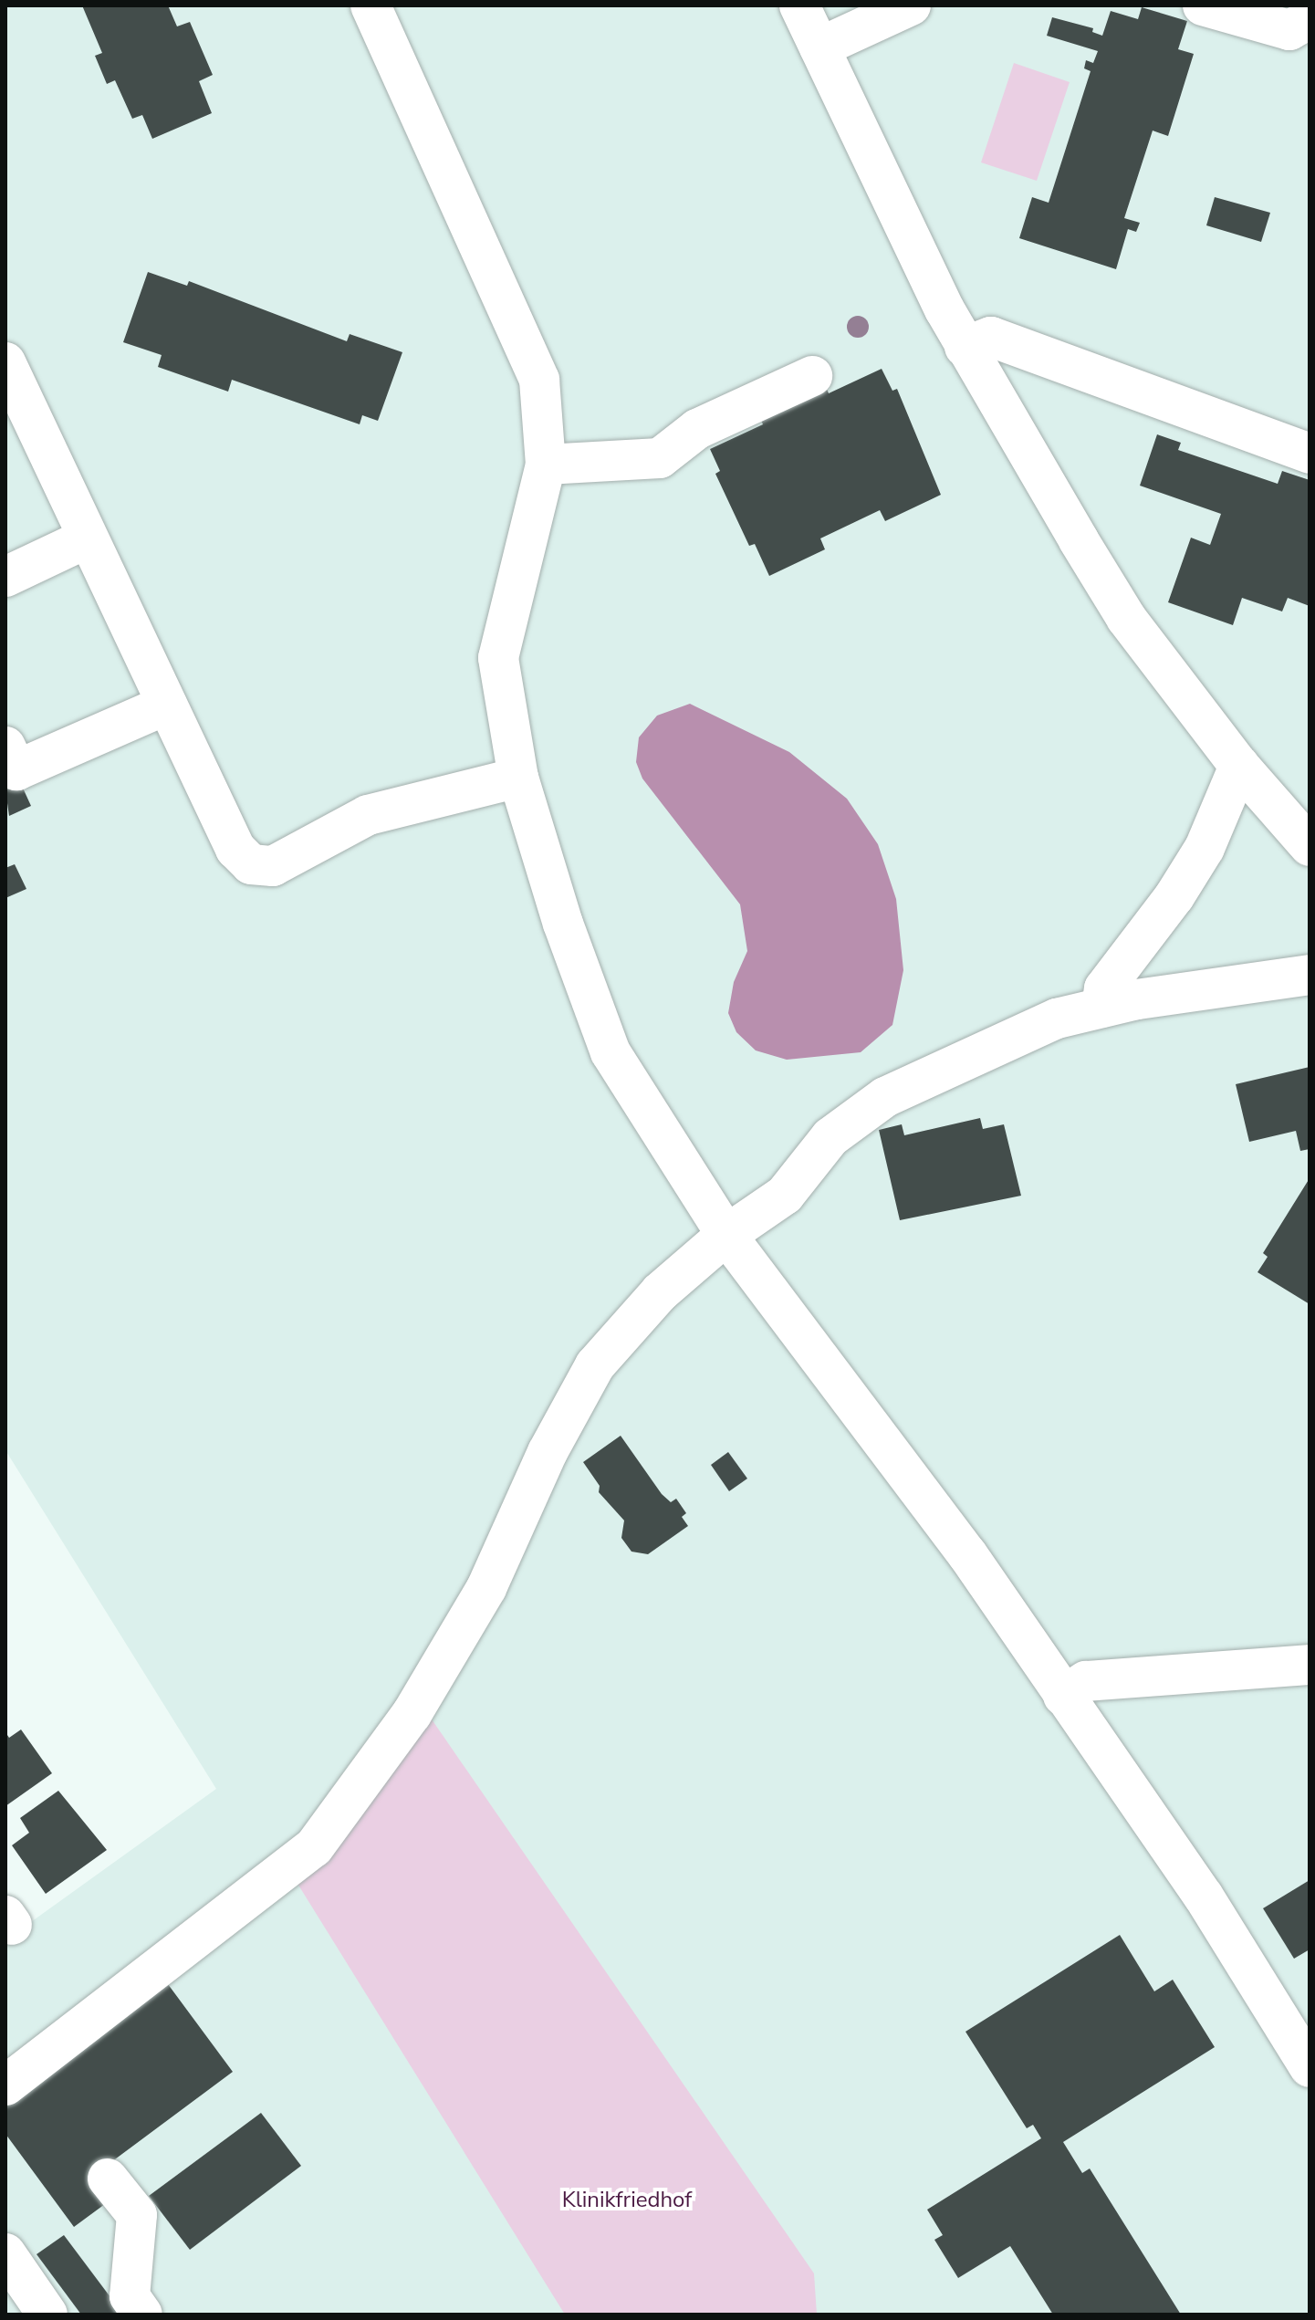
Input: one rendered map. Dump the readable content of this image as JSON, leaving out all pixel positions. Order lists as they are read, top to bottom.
{
  "parks": ["Klinikfriedhof"]
}
